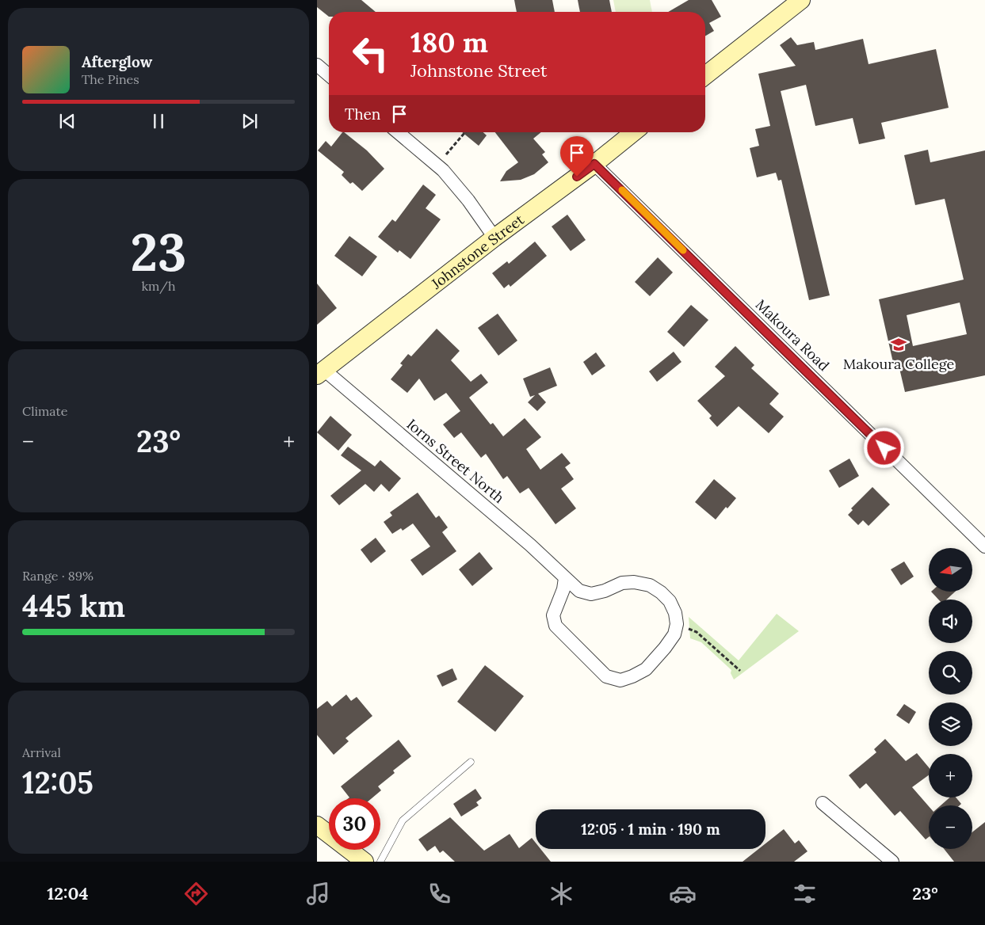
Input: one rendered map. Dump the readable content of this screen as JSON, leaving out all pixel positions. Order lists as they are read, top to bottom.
{
  "streets": {
    "street": ["Johnstone Street", "Makoura Road", "Iorns Street North"]
  },
  "crossings": [
    ["Johnstone Street", "Makoura Road"],
    ["Johnstone Street", "Iorns Street North"]
  ],
  "places": {
    "school or university": ["Makoura College"]
  },
  "north": "left",
  "page": {
    "turn": ["180 m", "Johnstone Street"],
    "song": ["Afterglow", "The Pines"],
    "then": "Then",
    "tile": [
      ["23", "km/h"],
      "Climate",
      ["Range · 89%", "445 km"],
      ["Arrival", "12:05"]
    ],
    "heat": ["−", "23°", "+"],
    "map_buttons": ["+", "−"],
    "limit": "30",
    "trip": "12:05 · 1 min · 190 m",
    "tabs": ["12:04", "23°"]
  }
}
